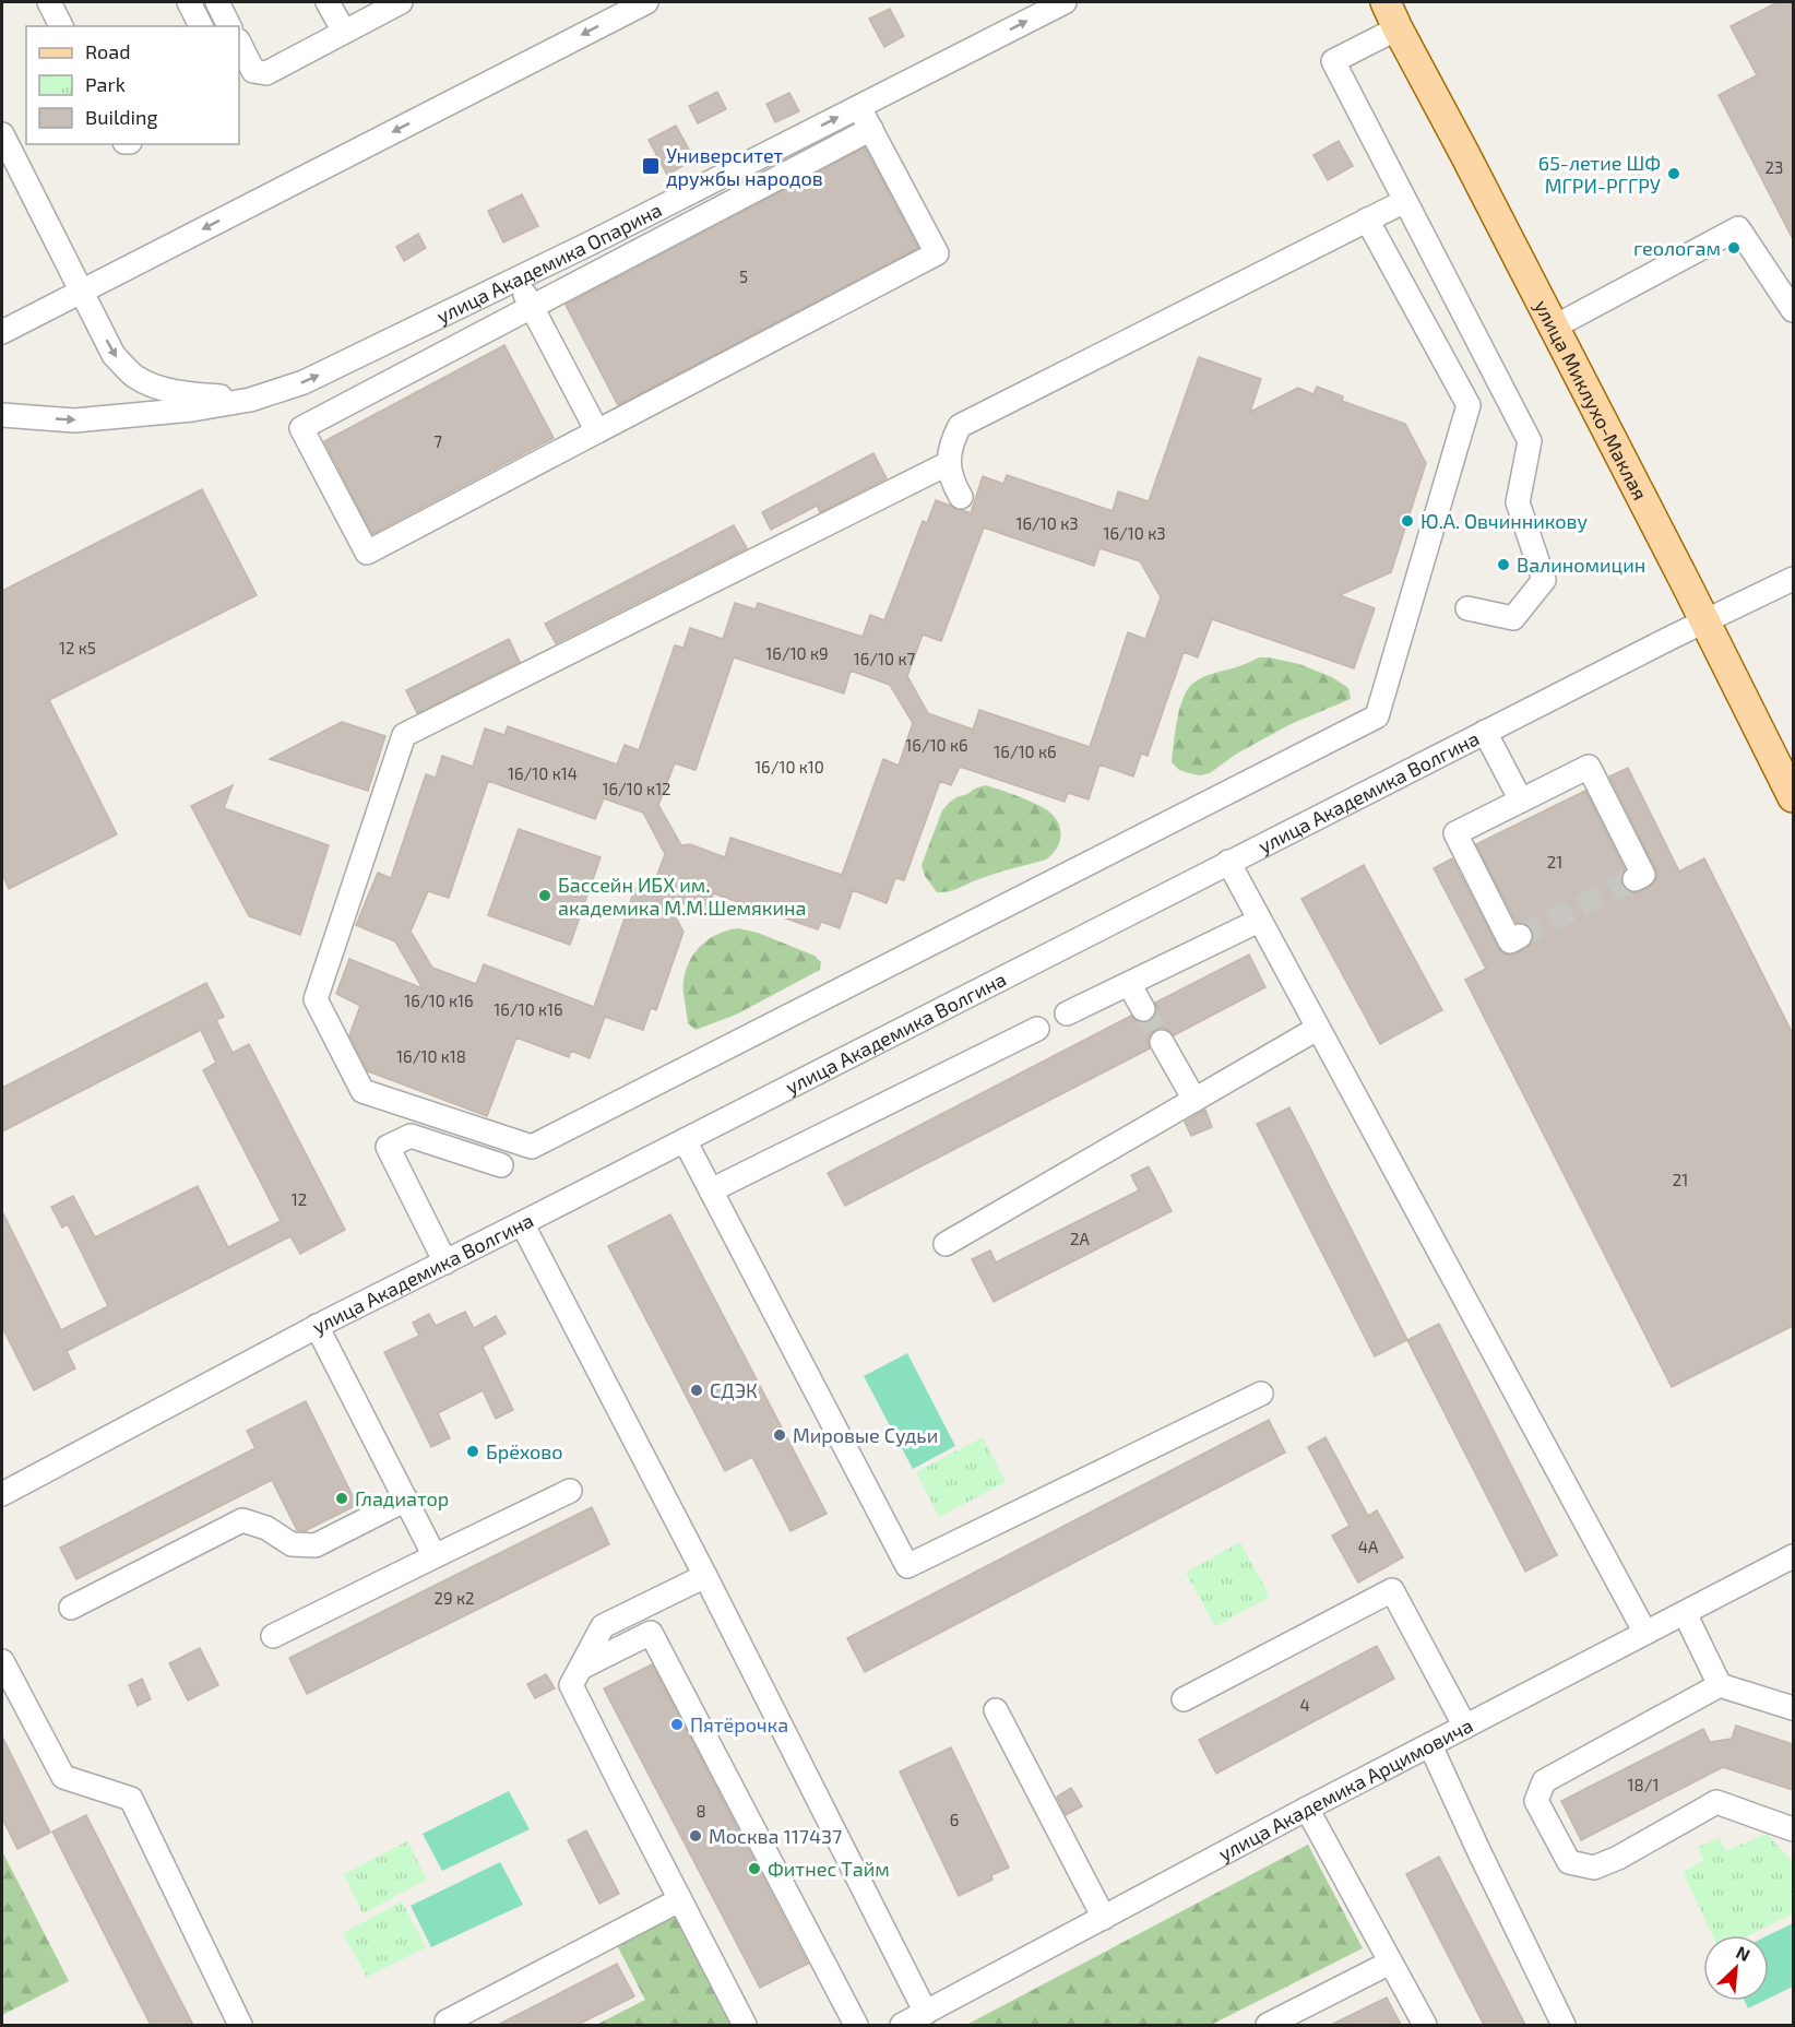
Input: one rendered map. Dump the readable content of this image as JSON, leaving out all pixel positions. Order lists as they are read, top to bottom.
{
  "streets": {
    "main road": ["улица Миклухо-Маклая"],
    "street": ["улица Академика Опарина", "улица Академика Волгина", "улица Академика Арцимовича"]
  },
  "crossings": [
    ["улица Миклухо-Маклая", "улица Академика Волгина"]
  ],
  "places": {
    "transit": ["Университет дружбы народов"],
    "other": [
      "65-летие ШФ МГРИ-РГГРУ",
      "геологам",
      "Ю.А. Овчинникову",
      "Валиномицин",
      "Бассейн ИБХ им. академика М.М.Шемякина",
      "СДЭК",
      "Мировые Судьи",
      "Брёхово",
      "Гладиатор",
      "Пятёрочка",
      "Москва 117437",
      "Фитнес Тайм"
    ]
  },
  "house_numbers": [
    "23",
    "5",
    "7",
    "16/10 к3",
    "16/10 к3",
    "12 к5",
    "16/10 к9",
    "16/10 к7",
    "16/10 к6",
    "16/10 к6",
    "16/10 к10",
    "16/10 к14",
    "16/10 к12",
    "21",
    "16/10 к16",
    "16/10 к16",
    "16/10 к18",
    "21",
    "12",
    "2А",
    "4А",
    "29 к2",
    "4",
    "18/1",
    "8",
    "6"
  ],
  "legend": ["Road", "Park", "Building"],
  "north": "top right"
}
